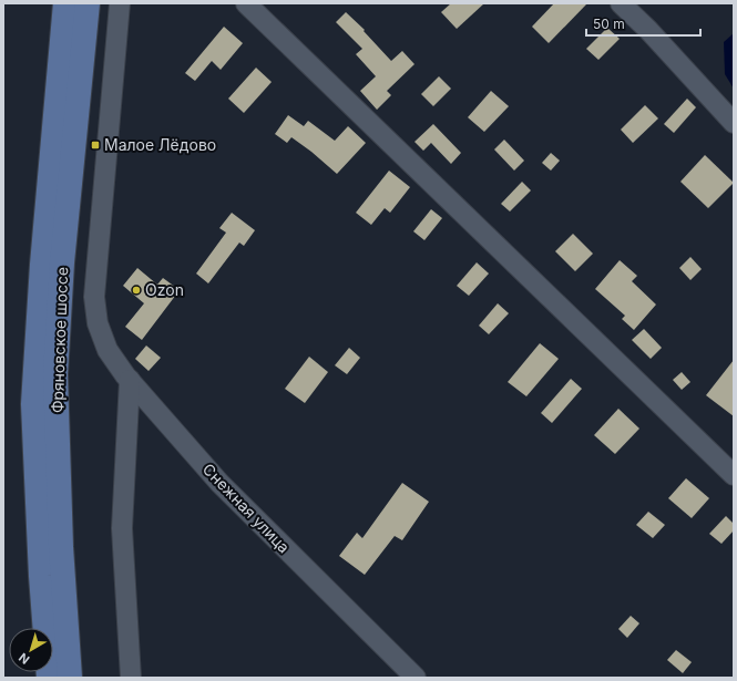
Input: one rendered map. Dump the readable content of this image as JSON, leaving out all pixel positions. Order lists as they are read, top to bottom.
{
  "streets": {
    "main road": ["Фряновское шоссе"],
    "street": ["Снежная улица"]
  },
  "places": {
    "transit": ["Малое Лёдово"],
    "other": ["Ozon"]
  },
  "scale_bar": "50 m",
  "north": "bottom left"
}
